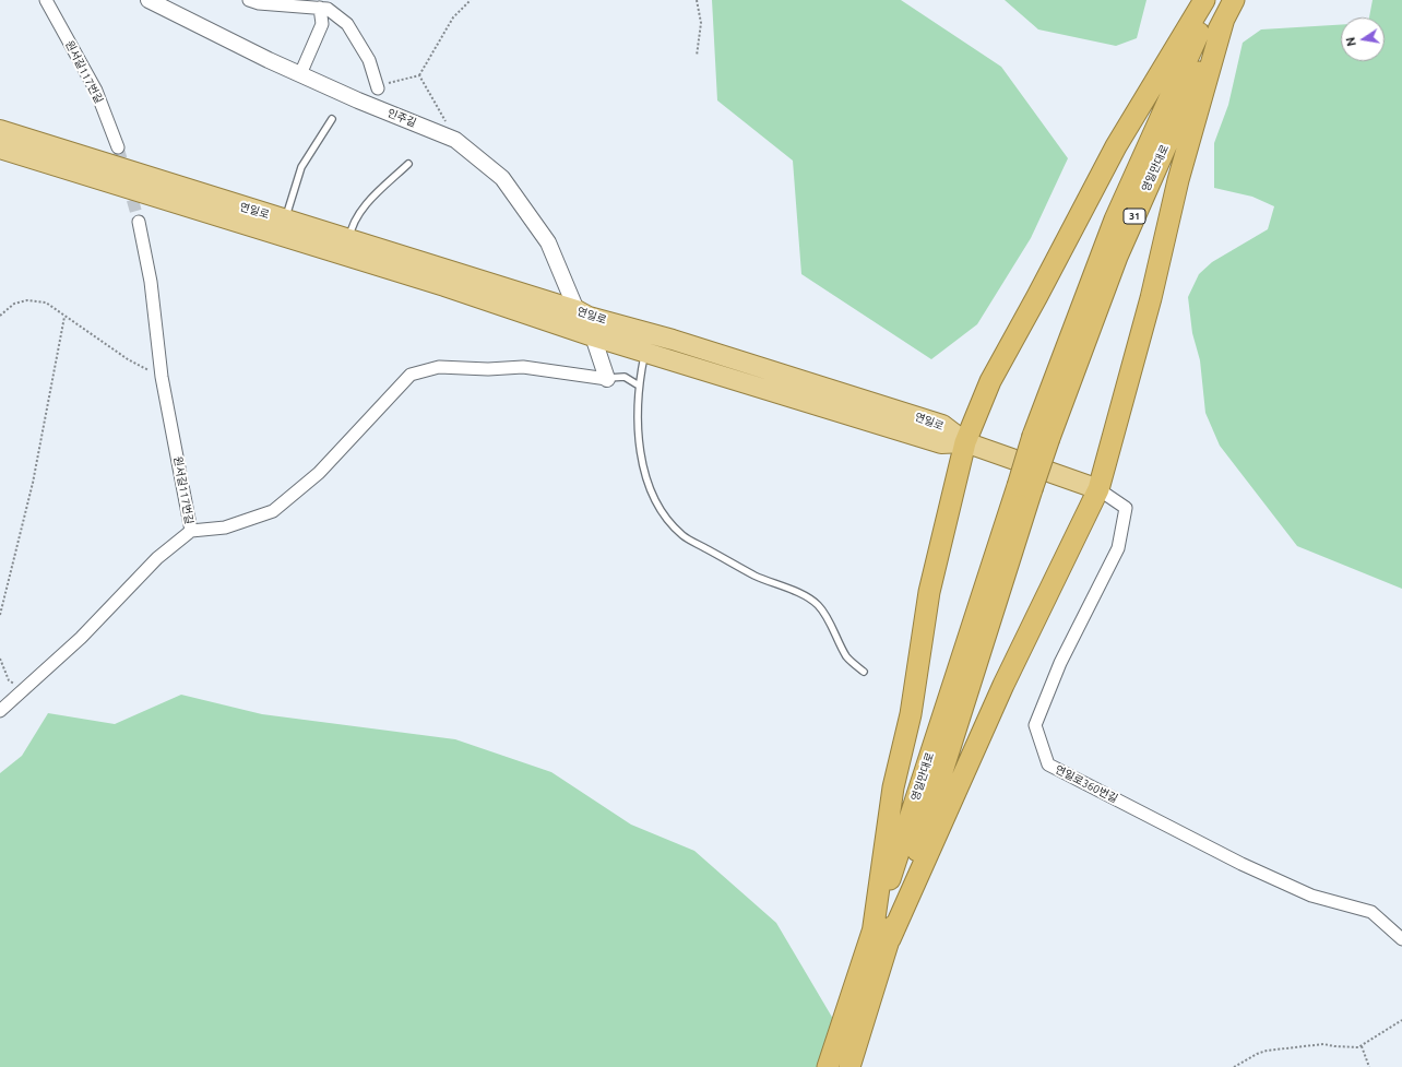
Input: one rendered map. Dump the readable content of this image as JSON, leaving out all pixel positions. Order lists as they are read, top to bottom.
{
  "streets": {
    "highway": ["영일만대로", "31"],
    "main road": ["연일로"],
    "street": ["원서길117번길", "인주길", "연일로360번길"]
  },
  "crossings": [
    ["인주길", "연일로"]
  ],
  "north": "left"
}
